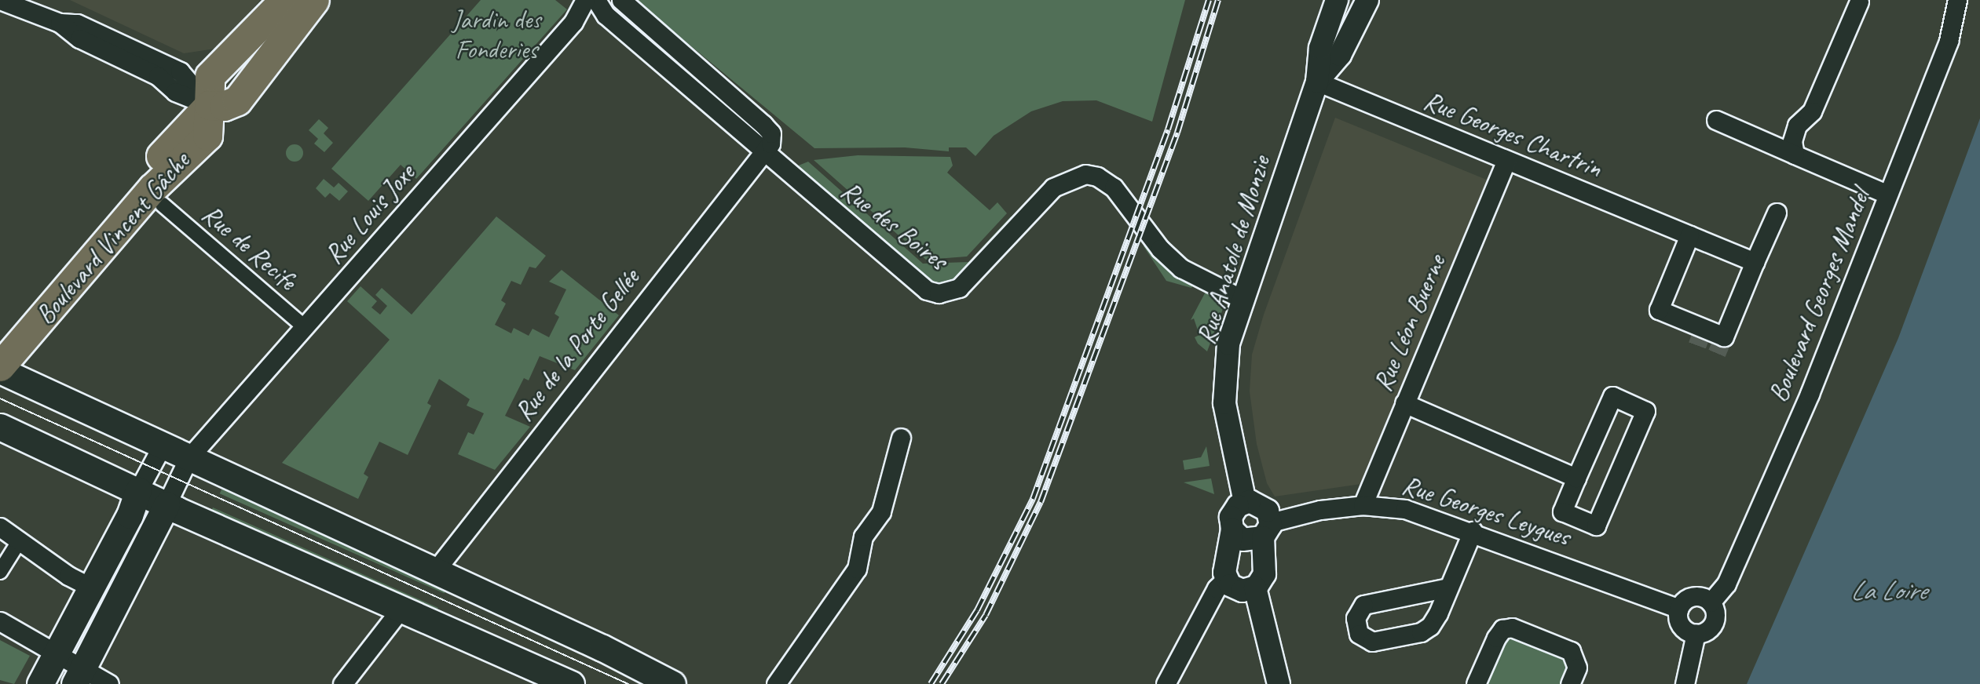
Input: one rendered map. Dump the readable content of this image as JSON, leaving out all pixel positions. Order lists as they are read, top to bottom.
{
  "streets": {
    "main road": ["Boulevard Vincent Gâche"],
    "street": [
      "Rue Georges Chartrin",
      "Rue Louis Joxe",
      "Rue des Boires",
      "Rue de Recife",
      "Rue Anatole de Monzie",
      "Boulevard Georges Mandel",
      "Rue Léon Buerne",
      "Rue de la Porte Gellée",
      "Rue Georges Leygues"
    ]
  },
  "crossings": [
    ["Rue Georges Chartrin", "Rue Anatole de Monzie"],
    ["Rue Georges Chartrin", "Rue Léon Buerne"],
    ["Rue Louis Joxe", "Rue de Recife"],
    ["Rue des Boires", "Rue Anatole de Monzie"],
    ["Rue des Boires", "Rue de la Porte Gellée"],
    ["Rue Anatole de Monzie", "Rue Georges Leygues"],
    ["Boulevard Georges Mandel", "Rue Georges Leygues"],
    ["Rue Léon Buerne", "Rue Georges Leygues"]
  ],
  "water": ["La Loire"],
  "parks": ["Jardin des Fonderies"]
}
